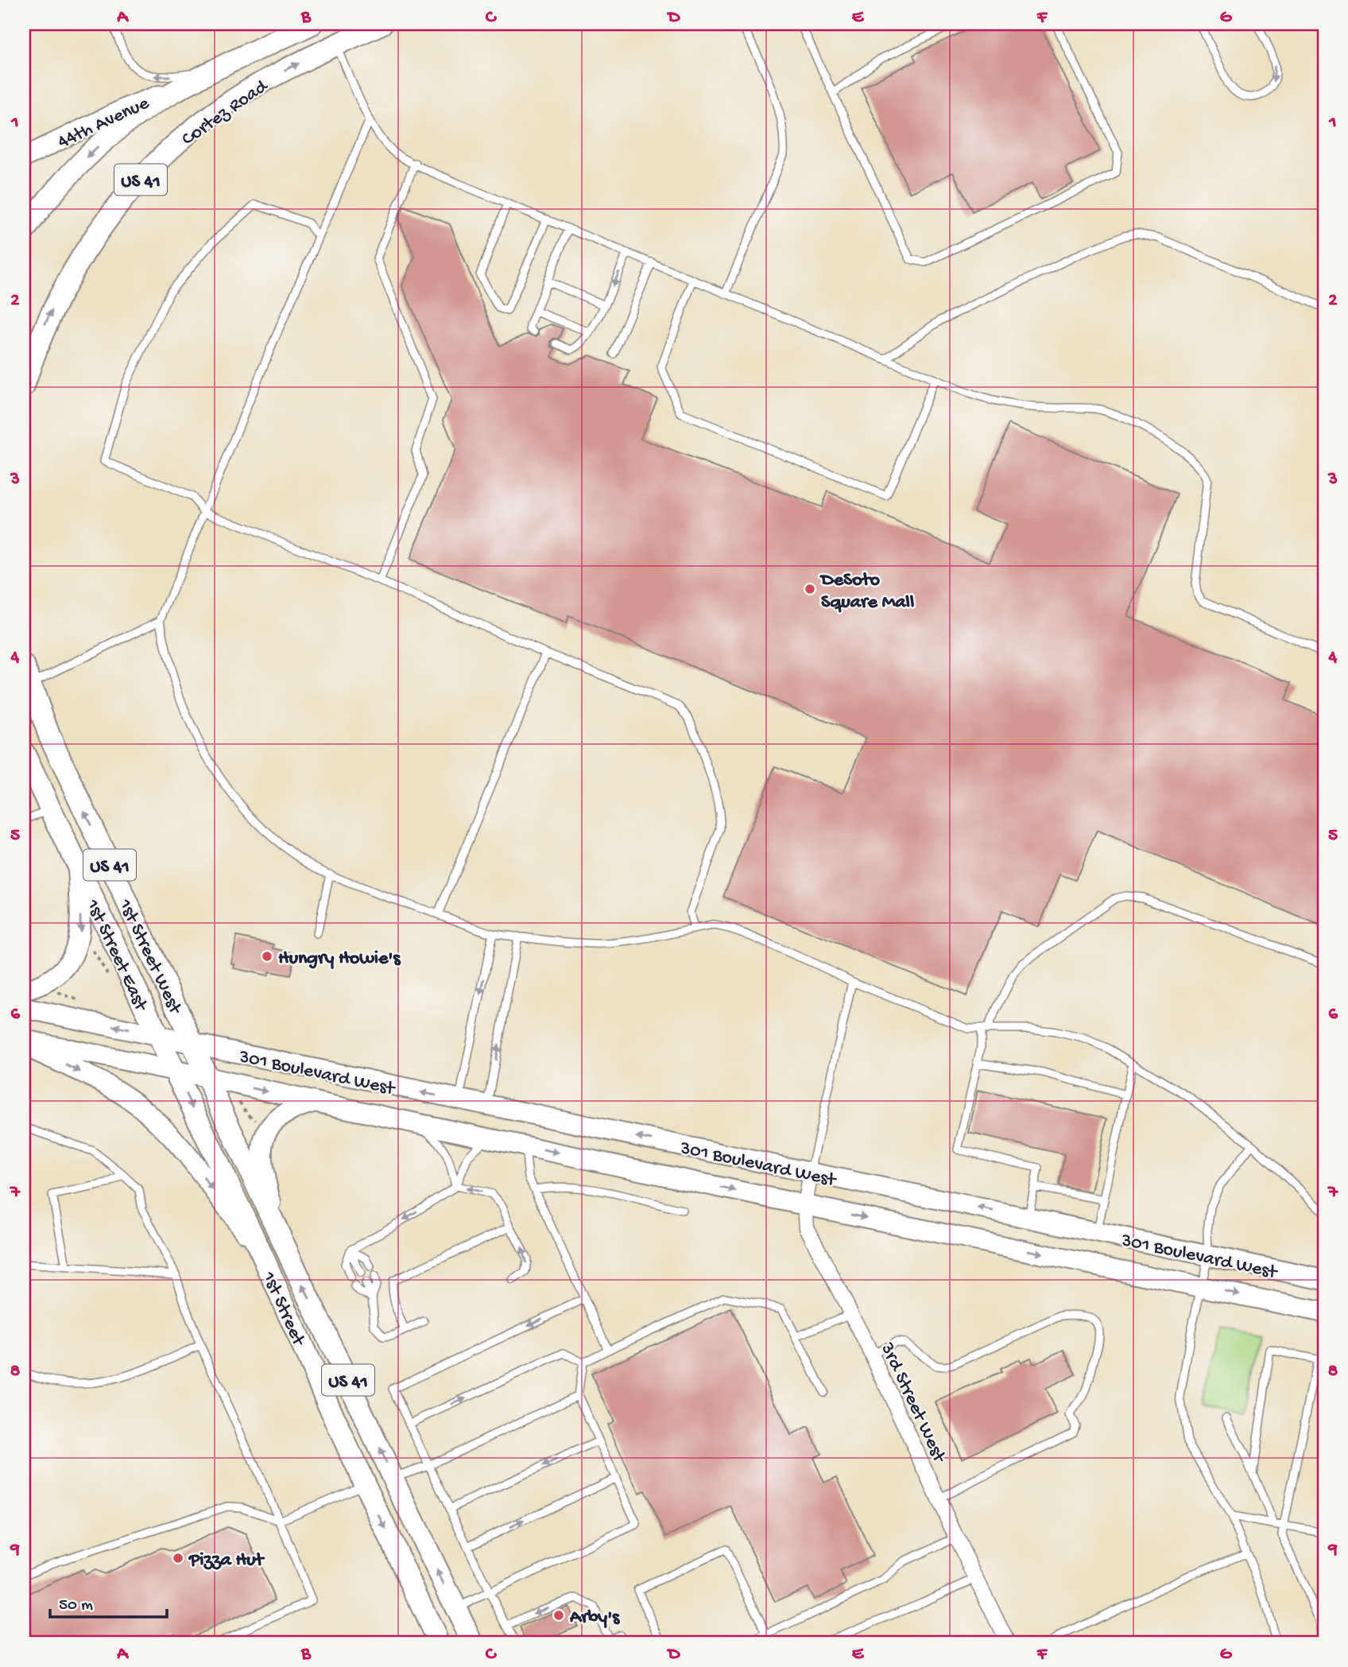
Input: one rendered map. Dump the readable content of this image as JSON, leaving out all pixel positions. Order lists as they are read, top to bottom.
{
  "streets": {
    "main road": [
      "Cortez Road",
      "44th Avenue",
      "US 41",
      "1st Street East",
      "1st Street West",
      "301 Boulevard West",
      "1st Street"
    ],
    "street": ["3rd Street West"]
  },
  "crossings": [
    ["Cortez Road", "44th Avenue"],
    ["1st Street East", "301 Boulevard West"],
    ["1st Street East", "1st Street"],
    ["1st Street West", "301 Boulevard West"],
    ["1st Street West", "1st Street"],
    ["301 Boulevard West", "1st Street"],
    ["301 Boulevard West", "3rd Street West"]
  ],
  "one_way": ["1st Street West"],
  "places": [
    "DeSoto Square Mall",
    "Hungry Howie's",
    "Pizza Hut",
    "Arby's"
  ],
  "scale_bar": "50 m",
  "grid": {
    "columns": [
      "A",
      "B",
      "C",
      "D",
      "E",
      "F",
      "G"
    ],
    "rows": [
      "1",
      "2",
      "3",
      "4",
      "5",
      "6",
      "7",
      "8",
      "9"
    ]
  }
}
